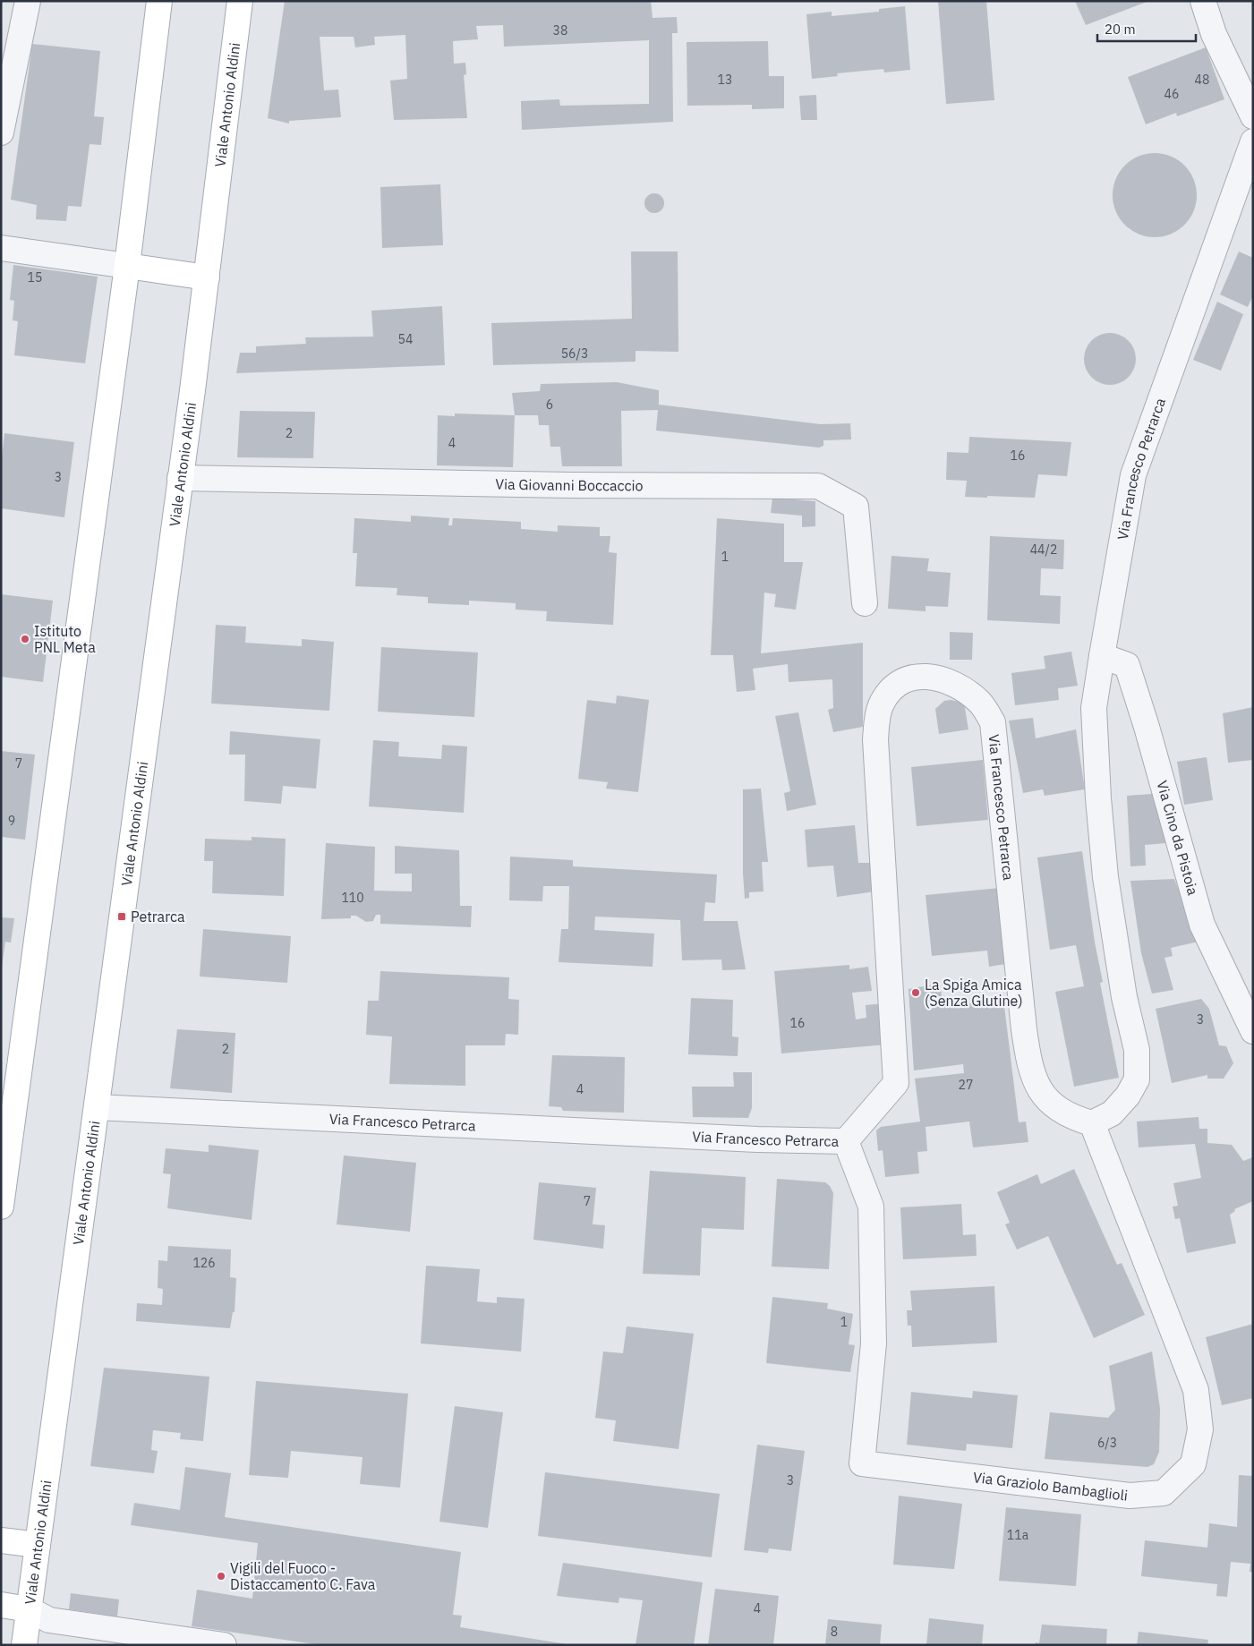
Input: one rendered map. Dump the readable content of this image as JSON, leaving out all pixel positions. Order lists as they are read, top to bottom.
{
  "streets": {
    "main road": ["Viale Antonio Aldini"],
    "street": [
      "Via Francesco Petrarca",
      "Via Giovanni Boccaccio",
      "Via Cino da Pistoia",
      "Via Graziolo Bambaglioli"
    ]
  },
  "crossings": [
    ["Viale Antonio Aldini", "Via Francesco Petrarca"],
    ["Viale Antonio Aldini", "Via Giovanni Boccaccio"],
    ["Via Francesco Petrarca", "Via Cino da Pistoia"],
    ["Via Francesco Petrarca", "Via Graziolo Bambaglioli"]
  ],
  "places": {
    "other": ["Istituto PNL Meta", "La Spiga Amica (Senza Glutine)", "Vigili del Fuoco - Distaccamento C. Fava"],
    "transit": ["Petrarca"]
  },
  "house_numbers": [
    "38",
    "13",
    "48",
    "46",
    "15",
    "54",
    "56/3",
    "6",
    "2",
    "4",
    "16",
    "3",
    "44/2",
    "1",
    "7",
    "9",
    "110",
    "3",
    "16",
    "2",
    "27",
    "4",
    "7",
    "126",
    "1",
    "6/3",
    "3",
    "11a",
    "4",
    "8"
  ],
  "scale_bar": "20 m"
}
